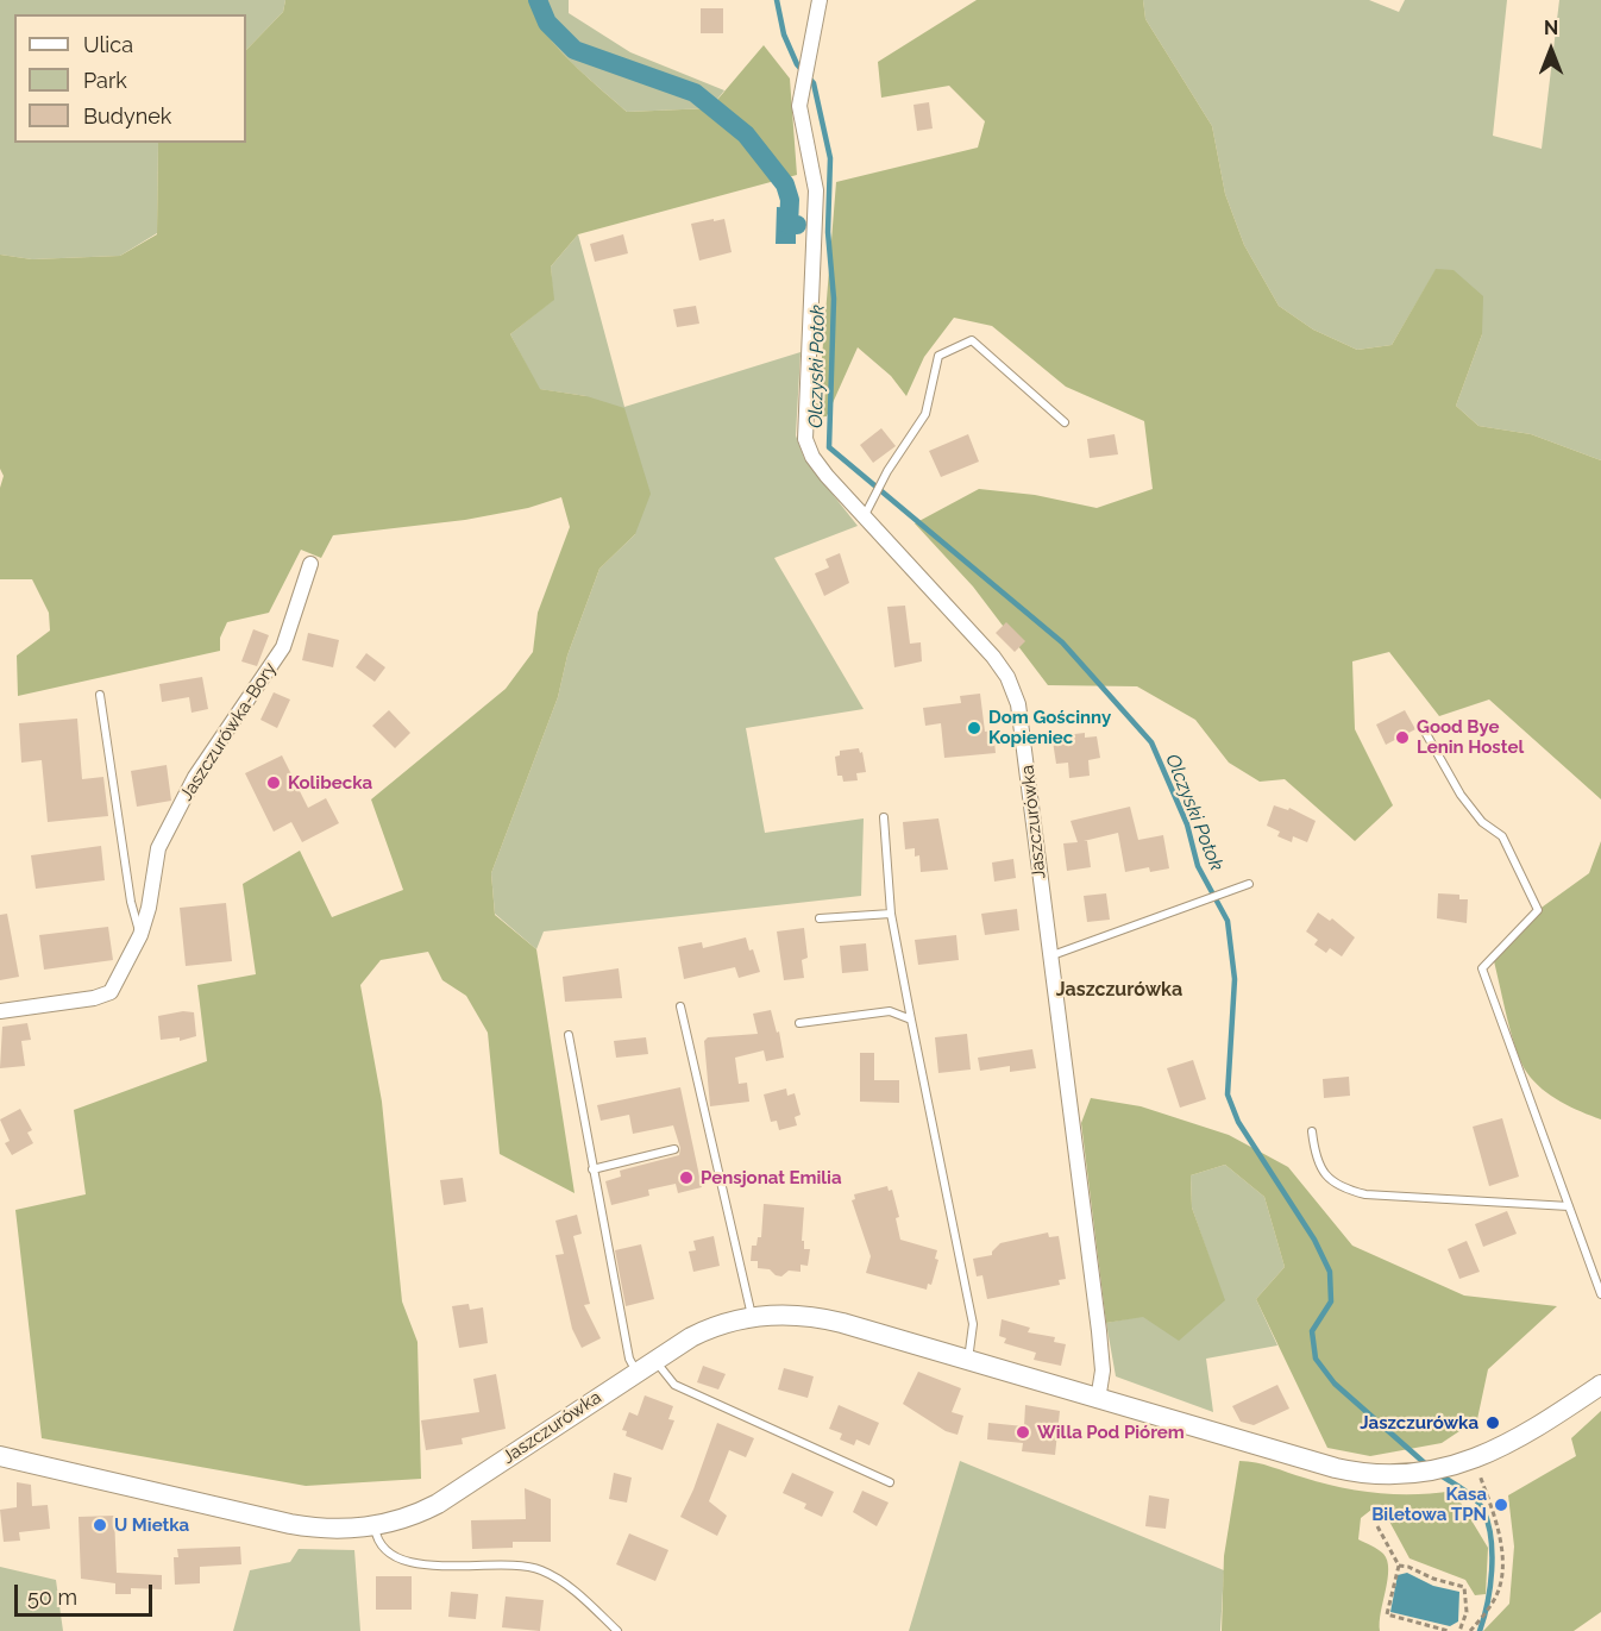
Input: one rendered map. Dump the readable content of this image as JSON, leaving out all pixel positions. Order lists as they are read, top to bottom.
{
  "streets": {
    "street": ["Jaszczurówka-Bory", "Jaszczurówka"]
  },
  "districts": ["Jaszczurówka"],
  "water": ["Olczyski Potok"],
  "places": [
    "Dom Gościnny Kopieniec",
    "Good Bye Lenin Hostel",
    "Kolibecka",
    "Pensjonat Emilia",
    "Jaszczurówka",
    "Willa Pod Piórem",
    "Kasa Biletowa TPN",
    "U Mietka"
  ],
  "legend": ["Ulica", "Park", "Budynek"],
  "scale_bar": "50 m",
  "north": "top"
}
